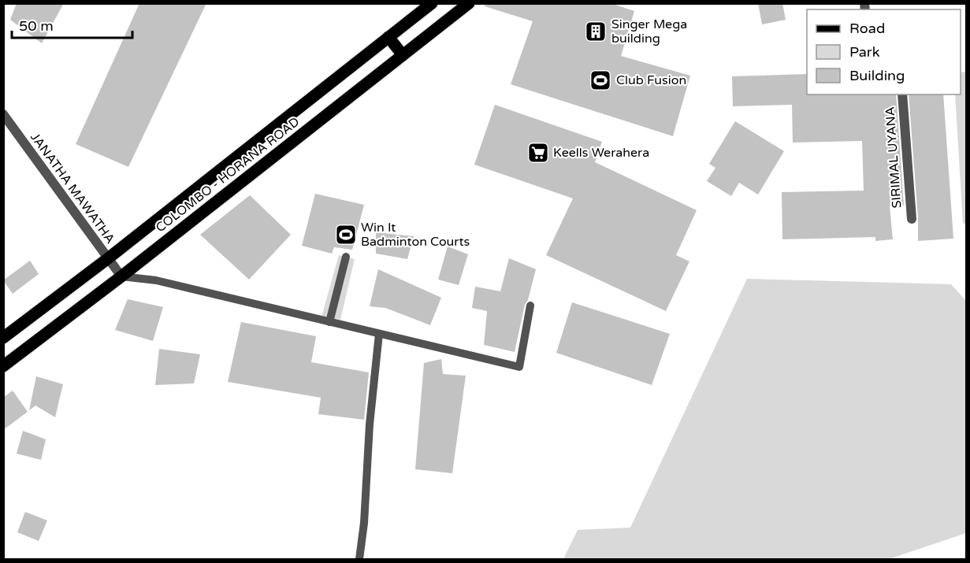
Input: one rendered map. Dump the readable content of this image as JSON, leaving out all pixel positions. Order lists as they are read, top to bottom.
{
  "streets": {
    "main road": ["COLOMBO - HORANA ROAD"],
    "street": ["SIRIMAL UYANA", "JANATHA MAWATHA"]
  },
  "crossings": [
    ["COLOMBO - HORANA ROAD", "JANATHA MAWATHA"]
  ],
  "places": {
    "building": ["Singer Mega building"],
    "sports": ["Club Fusion", "Win It Badminton Courts"],
    "supermarket": ["Keells Werahera"]
  },
  "legend": ["Road", "Park", "Building"],
  "scale_bar": "50 m"
}
